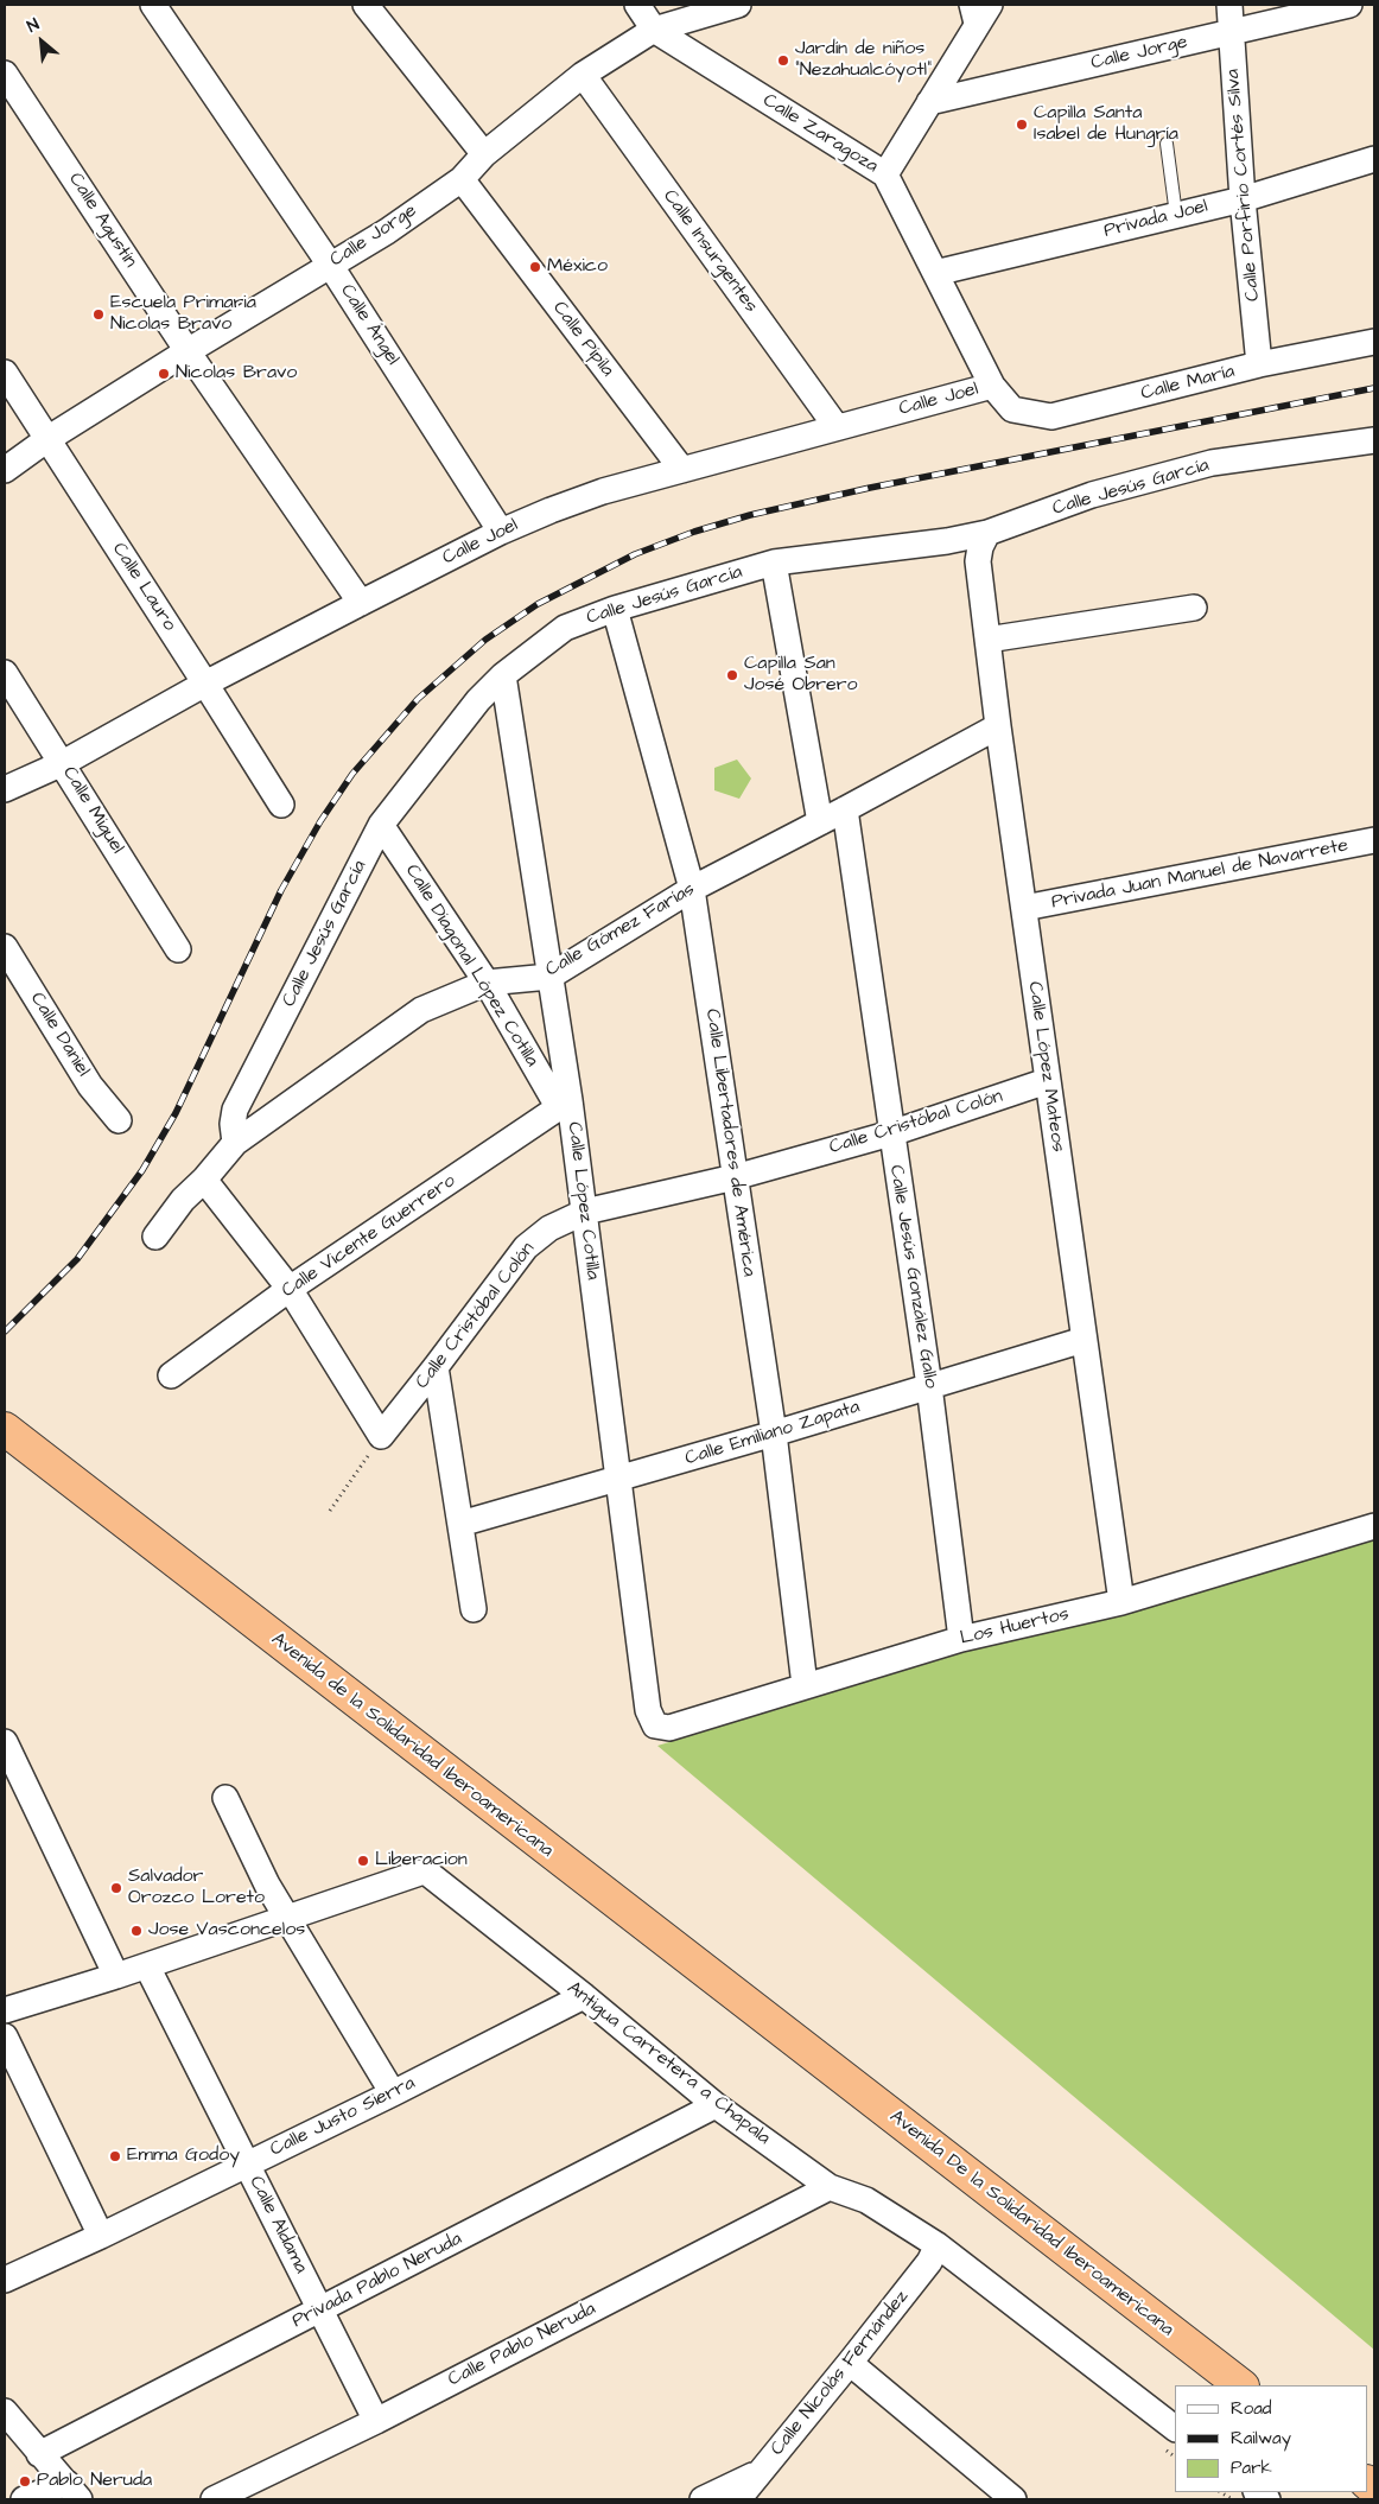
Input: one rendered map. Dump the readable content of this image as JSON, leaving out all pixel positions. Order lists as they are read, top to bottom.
{
  "streets": {
    "highway": ["Avenida de la Solidaridad Iberoamericana", "Avenida De la Solidaridad Iberoamericana"],
    "street": [
      "Calle Jorge",
      "Calle Zaragoza",
      "Calle Porfirio Cortés Silva",
      "Privada Joel",
      "Calle Agustín",
      "Calle Insurgentes",
      "Calle Ángel",
      "Calle Pípila",
      "Calle María",
      "Calle Joel",
      "Calle Jesús García",
      "Calle Lauro",
      "Calle Miguel",
      "Privada Juan Manuel de Navarrete",
      "Calle Gómez Farías",
      "Calle Diagonal López Cotilla",
      "Calle Daniel",
      "Calle López Mateos",
      "Calle Cristóbal Colón",
      "Calle Libertadores de América",
      "Calle López Cotilla",
      "Calle Vicente Guerrero",
      "Calle Jesús González Gallo",
      "Calle Emiliano Zapata",
      "Los Huertos",
      "Antigua Carretera a Chapala",
      "Calle Justo Sierra",
      "Calle Aldama",
      "Privada Pablo Neruda",
      "Calle Pablo Neruda",
      "Calle Nicolás Fernández"
    ]
  },
  "crossings": [
    ["Calle Jorge", "Calle Zaragoza"],
    ["Calle Jorge", "Calle Porfirio Cortés Silva"],
    ["Calle Jorge", "Calle Agustín"],
    ["Calle Jorge", "Calle Insurgentes"],
    ["Calle Jorge", "Calle Ángel"],
    ["Calle Jorge", "Calle Pípila"],
    ["Calle Jorge", "Calle Lauro"],
    ["Calle Zaragoza", "Privada Joel"],
    ["Calle Zaragoza", "Calle María"],
    ["Calle Zaragoza", "Calle Joel"],
    ["Calle Porfirio Cortés Silva", "Privada Joel"],
    ["Calle Porfirio Cortés Silva", "Calle María"],
    ["Calle Agustín", "Calle Joel"],
    ["Calle Insurgentes", "Calle Joel"],
    ["Calle Ángel", "Calle Joel"],
    ["Calle Pípila", "Calle Joel"],
    ["Calle María", "Calle Joel"],
    ["Calle Joel", "Calle Lauro"],
    ["Calle Joel", "Calle Miguel"],
    ["Calle Jesús García", "Calle Gómez Farías"],
    ["Calle Jesús García", "Calle Diagonal López Cotilla"],
    ["Calle Jesús García", "Calle López Mateos"],
    ["Calle Jesús García", "Calle Libertadores de América"],
    ["Calle Jesús García", "Calle López Cotilla"],
    ["Privada Juan Manuel de Navarrete", "Calle López Mateos"],
    ["Calle Gómez Farías", "Calle Diagonal López Cotilla"],
    ["Calle Gómez Farías", "Calle López Mateos"],
    ["Calle Gómez Farías", "Calle Libertadores de América"],
    ["Calle Gómez Farías", "Calle López Cotilla"],
    ["Calle Gómez Farías", "Calle Jesús González Gallo"],
    ["Calle Diagonal López Cotilla", "Calle López Cotilla"],
    ["Calle Diagonal López Cotilla", "Calle Vicente Guerrero"],
    ["Calle López Mateos", "Calle Cristóbal Colón"],
    ["Calle López Mateos", "Calle Emiliano Zapata"],
    ["Calle López Mateos", "Los Huertos"],
    ["Calle Cristóbal Colón", "Calle Libertadores de América"],
    ["Calle Cristóbal Colón", "Calle López Cotilla"],
    ["Calle Cristóbal Colón", "Calle Jesús González Gallo"],
    ["Calle Libertadores de América", "Calle Emiliano Zapata"],
    ["Calle Libertadores de América", "Los Huertos"],
    ["Calle López Cotilla", "Calle Vicente Guerrero"],
    ["Calle López Cotilla", "Calle Emiliano Zapata"],
    ["Calle López Cotilla", "Los Huertos"],
    ["Calle Jesús González Gallo", "Calle Emiliano Zapata"],
    ["Calle Jesús González Gallo", "Los Huertos"],
    ["Avenida de la Solidaridad Iberoamericana", "Avenida De la Solidaridad Iberoamericana"],
    ["Antigua Carretera a Chapala", "Calle Justo Sierra"],
    ["Antigua Carretera a Chapala", "Privada Pablo Neruda"],
    ["Antigua Carretera a Chapala", "Calle Pablo Neruda"],
    ["Antigua Carretera a Chapala", "Calle Nicolás Fernández"],
    ["Calle Justo Sierra", "Calle Aldama"],
    ["Calle Aldama", "Privada Pablo Neruda"],
    ["Calle Aldama", "Calle Pablo Neruda"]
  ],
  "places": [
    "Jardín de niños \"Nezahualcóyotl\"",
    "Capilla Santa Isabel de Hungría",
    "México",
    "Escuela Primaria Nicolas Bravo",
    "Nicolas Bravo",
    "Capilla San José Obrero",
    "Liberacion",
    "Salvador Orozco Loreto",
    "Jose Vasconcelos",
    "Emma Godoy",
    "Pablo Neruda"
  ],
  "legend": ["Road", "Railway", "Park"],
  "north": "top left"
}
